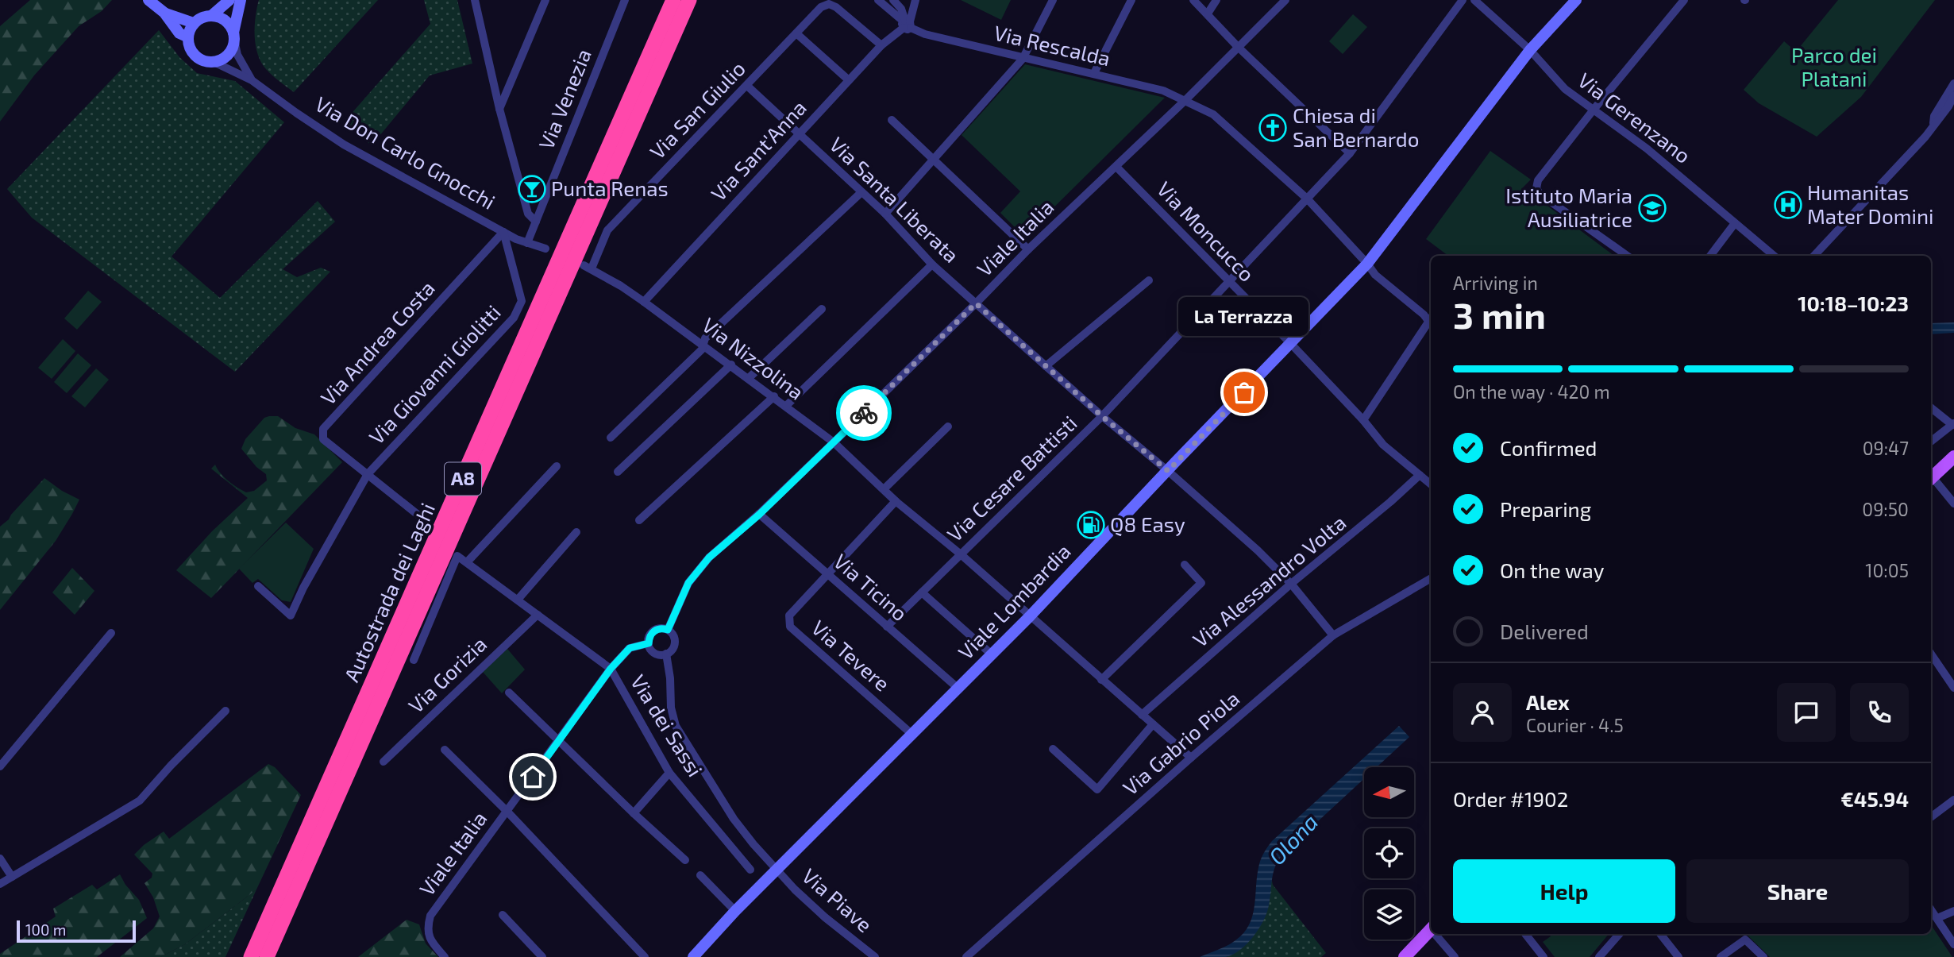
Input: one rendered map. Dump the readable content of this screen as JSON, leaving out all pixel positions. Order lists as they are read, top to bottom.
{
  "streets": {
    "highway": ["A8", "Autostrada dei Laghi"],
    "street": [
      "Via Rescalda",
      "Via Venezia",
      "Via San Giulio",
      "Via Gerenzano",
      "Via Sant'Anna",
      "Via Don Carlo Gnocchi",
      "Via Santa Liberata",
      "Via Moncucco",
      "Viale Italia",
      "Via Andrea Costa",
      "Via Nizzolina",
      "Via Giovanni Giolitti",
      "Via Cesare Battisti",
      "Via Alessandro Volta",
      "Via Ticino",
      "Viale Lombardia",
      "Via Tevere",
      "Via Gorizia",
      "Via dei Sassi",
      "Via Gabrio Piola",
      "Via Piave"
    ]
  },
  "crossings": [
    ["Via Rescalda", "Via Sant'Anna"],
    ["Via Rescalda", "Viale Italia"],
    ["Via Rescalda", "Via Cesare Battisti"],
    ["Via Rescalda", "Viale Lombardia"],
    ["Via Venezia", "Via Don Carlo Gnocchi"],
    ["Via San Giulio", "Via Sant'Anna"],
    ["Via San Giulio", "Via Santa Liberata"],
    ["Via San Giulio", "Via Nizzolina"],
    ["Via Gerenzano", "Viale Lombardia"],
    ["Via Sant'Anna", "Via Santa Liberata"],
    ["Via Sant'Anna", "Via Nizzolina"],
    ["Via Don Carlo Gnocchi", "Via Andrea Costa"],
    ["Via Don Carlo Gnocchi", "Via Giovanni Giolitti"],
    ["Via Santa Liberata", "Viale Italia"],
    ["Via Santa Liberata", "Via Cesare Battisti"],
    ["Via Santa Liberata", "Via Alessandro Volta"],
    ["Via Santa Liberata", "Viale Lombardia"],
    ["Via Santa Liberata", "Via Gabrio Piola"],
    ["Via Moncucco", "Viale Italia"],
    ["Via Moncucco", "Via Cesare Battisti"],
    ["Via Moncucco", "Via Alessandro Volta"],
    ["Via Moncucco", "Viale Lombardia"],
    ["Viale Italia", "Via Nizzolina"],
    ["Viale Italia", "Via Ticino"],
    ["Viale Italia", "Via dei Sassi"],
    ["Viale Italia", "Via Piave"],
    ["Via Andrea Costa", "Via Giovanni Giolitti"],
    ["Via Nizzolina", "Via Cesare Battisti"],
    ["Via Nizzolina", "Via Alessandro Volta"],
    ["Via Nizzolina", "Viale Lombardia"],
    ["Via Nizzolina", "Via Gabrio Piola"],
    ["Via Cesare Battisti", "Via Ticino"],
    ["Via Ticino", "Viale Lombardia"],
    ["Via Ticino", "Via Tevere"],
    ["Viale Lombardia", "Via Tevere"],
    ["Viale Lombardia", "Via Piave"],
    ["Via Gorizia", "Via dei Sassi"]
  ],
  "water": ["Olona"],
  "parks": ["Parco dei Platani"],
  "places": {
    "church": ["Chiesa di San Bernardo"],
    "bar": ["Punta Renas"],
    "hospital": ["Humanitas Mater Domini"],
    "school or university": ["Istituto Maria Ausiliatrice"],
    "other": ["La Terrazza"],
    "fuel station": ["Q8 Easy"]
  },
  "scale_bar": "100 m",
  "north": "left",
  "page": {
    "heading": ["3 min", "Arriving in", "10:18–10:23"],
    "panel": [
      "Alex",
      "Courier · 4.5",
      "Order #1902",
      "€45.94"
    ],
    "bubble": "La Terrazza",
    "bar": "On the way · 420 m",
    "list": [
      ["Confirmed", "09:47"],
      ["Preparing", "09:50"],
      ["On the way", "10:05"],
      "Delivered"
    ],
    "buttons": ["Help", "Share"],
    "scale": "100 m"
  }
}
